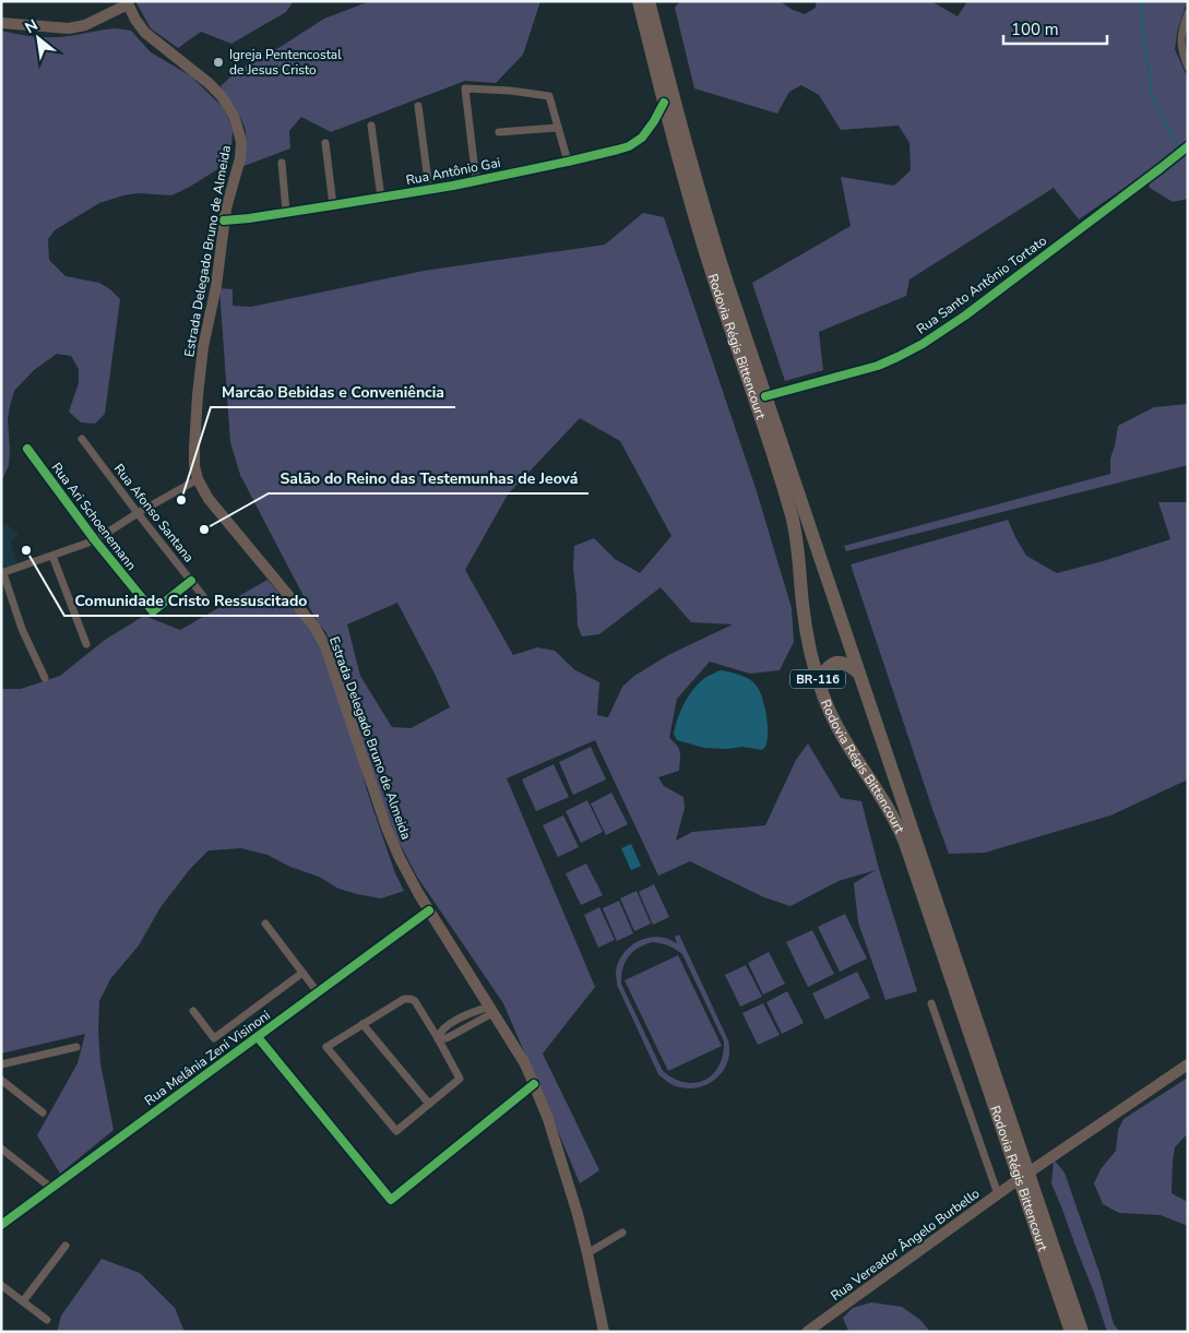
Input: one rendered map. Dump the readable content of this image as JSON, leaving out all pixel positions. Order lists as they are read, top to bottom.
{
  "streets": {
    "highway": ["Rodovia Régis Bittencourt", "BR-116"],
    "main road": ["Estrada Delegado Bruno de Almeida", "Rua Vereador Ângelo Burbello"],
    "street": [
      "Rua Antônio Gai",
      "Rua Santo Antônio Tortato",
      "Rua Afonso Santana",
      "Rua Ari Schoenemann",
      "Rua Melânia Zeni Visinoni"
    ]
  },
  "crossings": [
    ["Rua Antônio Gai", "Estrada Delegado Bruno de Almeida"],
    ["Rua Antônio Gai", "Rodovia Régis Bittencourt"],
    ["Estrada Delegado Bruno de Almeida", "Rua Melânia Zeni Visinoni"],
    ["Rua Santo Antônio Tortato", "Rodovia Régis Bittencourt"],
    ["Rodovia Régis Bittencourt", "Rua Vereador Ângelo Burbello"],
    ["Rua Afonso Santana", "Rua Ari Schoenemann"]
  ],
  "places": [
    "Igreja Pentencostal de Jesus Cristo",
    "Marcão Bebidas e Conveniência",
    "Salão do Reino das Testemunhas de Jeová",
    "Comunidade Cristo Ressuscitado"
  ],
  "scale_bar": "100 m",
  "north": "top left"
}
